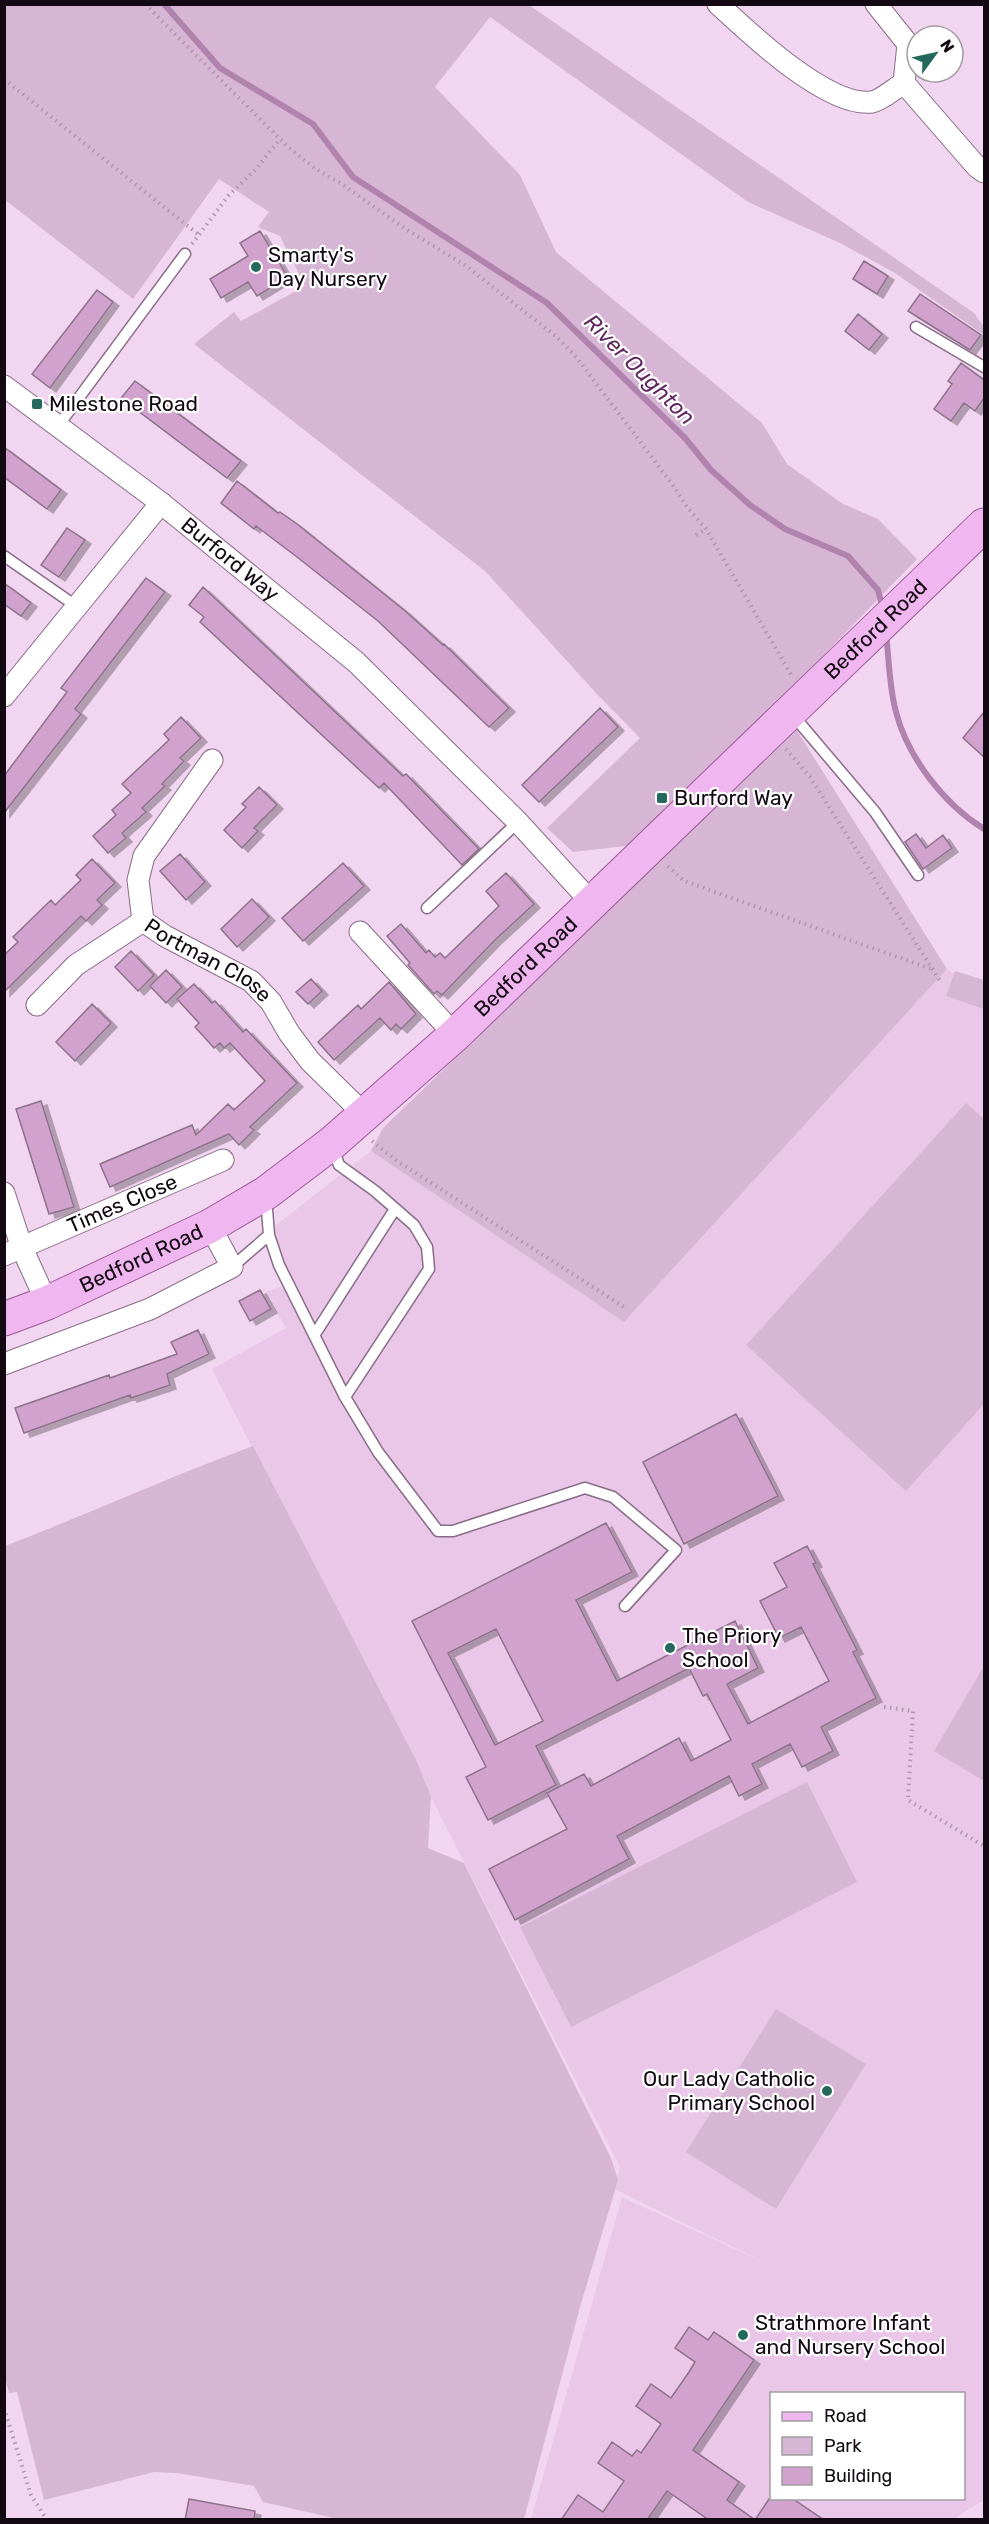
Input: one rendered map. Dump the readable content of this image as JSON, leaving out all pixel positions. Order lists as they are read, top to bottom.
{
  "streets": {
    "main road": ["Bedford Road"],
    "street": ["Burford Way", "Portman Close", "Times Close"]
  },
  "crossings": [
    ["Burford Way", "Bedford Road"],
    ["Bedford Road", "Portman Close"]
  ],
  "water": ["River Oughton"],
  "places": {
    "other": [
      "Smarty's Day Nursery",
      "The Priory School",
      "Our Lady Catholic Primary School",
      "Strathmore Infant and Nursery School"
    ],
    "transit": ["Milestone Road", "Burford Way"]
  },
  "legend": ["Road", "Park", "Building"],
  "north": "top right"
}
